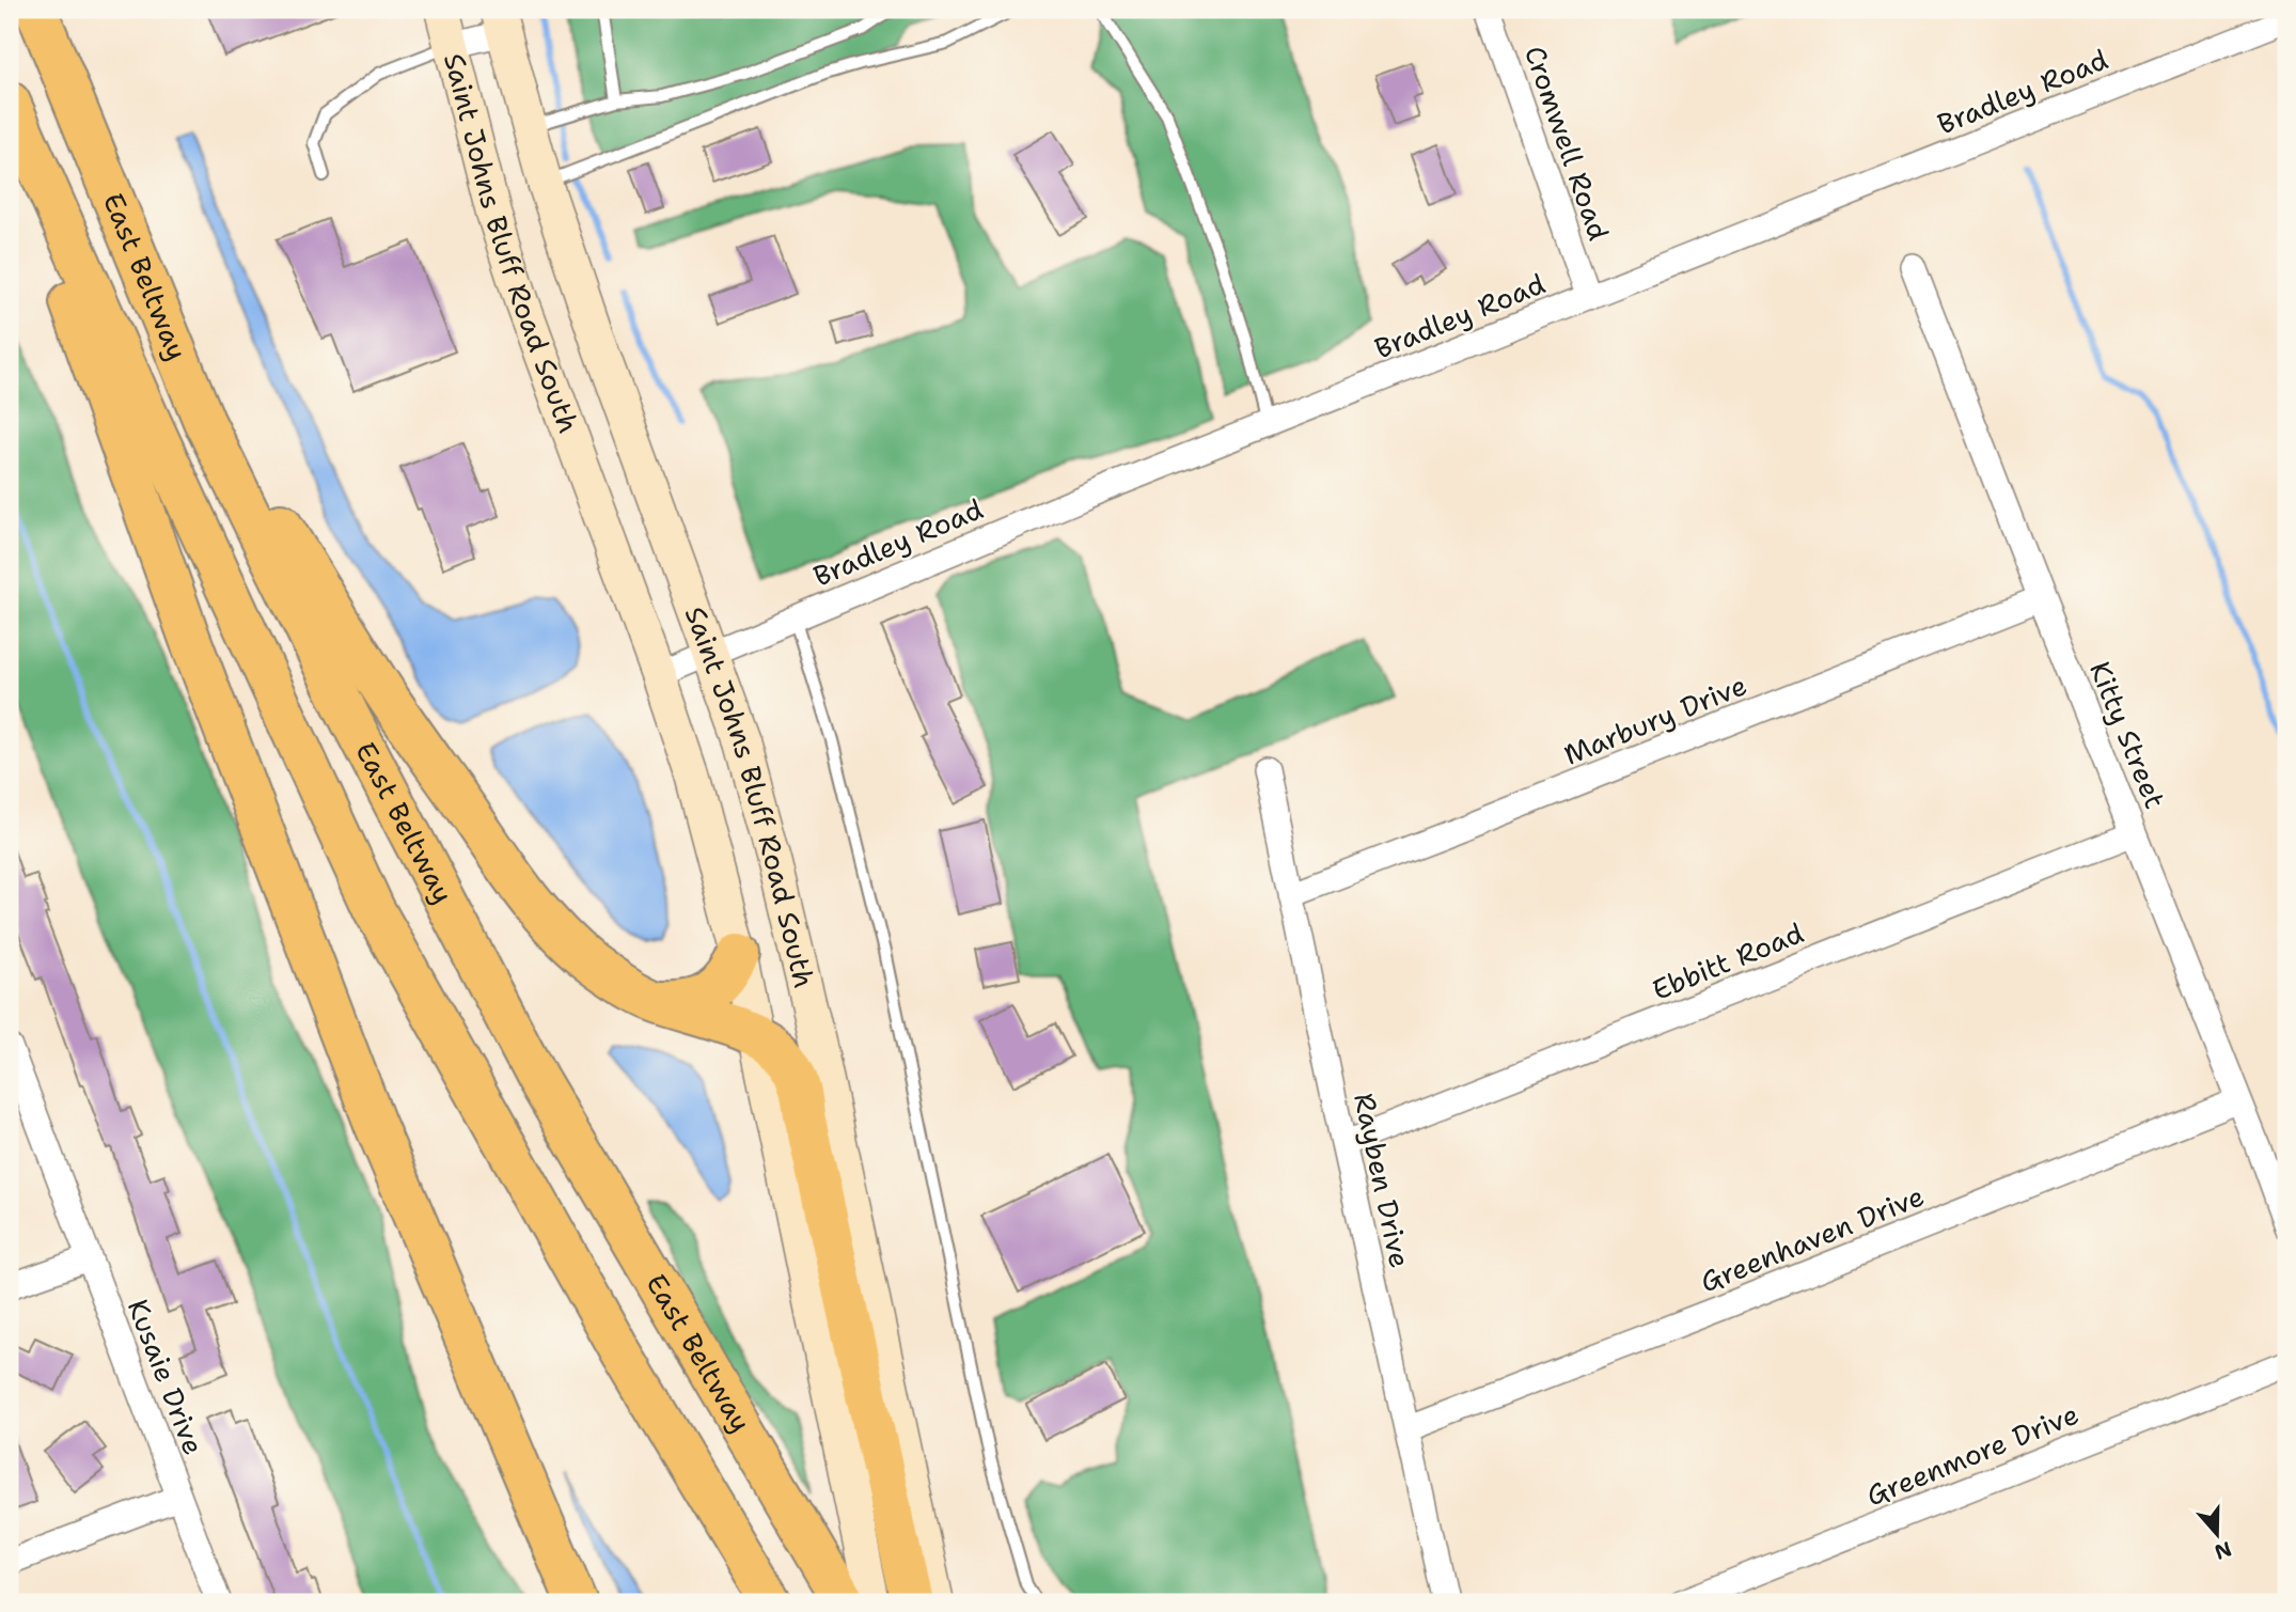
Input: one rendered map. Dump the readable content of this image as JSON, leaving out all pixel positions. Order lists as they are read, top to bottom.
{
  "streets": {
    "highway": ["East Beltway"],
    "main road": ["Saint Johns Bluff Road South"],
    "street": [
      "Bradley Road",
      "Cromwell Road",
      "Marbury Drive",
      "Kitty Street",
      "Ebbitt Road",
      "Rayben Drive",
      "Greenhaven Drive",
      "Kusaie Drive",
      "Greenmore Drive"
    ]
  },
  "crossings": [
    ["Bradley Road", "Cromwell Road"],
    ["Bradley Road", "Saint Johns Bluff Road South"],
    ["Marbury Drive", "Kitty Street"],
    ["Marbury Drive", "Rayben Drive"],
    ["Kitty Street", "Ebbitt Road"],
    ["Kitty Street", "Greenhaven Drive"],
    ["Ebbitt Road", "Rayben Drive"],
    ["Rayben Drive", "Greenhaven Drive"]
  ],
  "north": "bottom"
}
